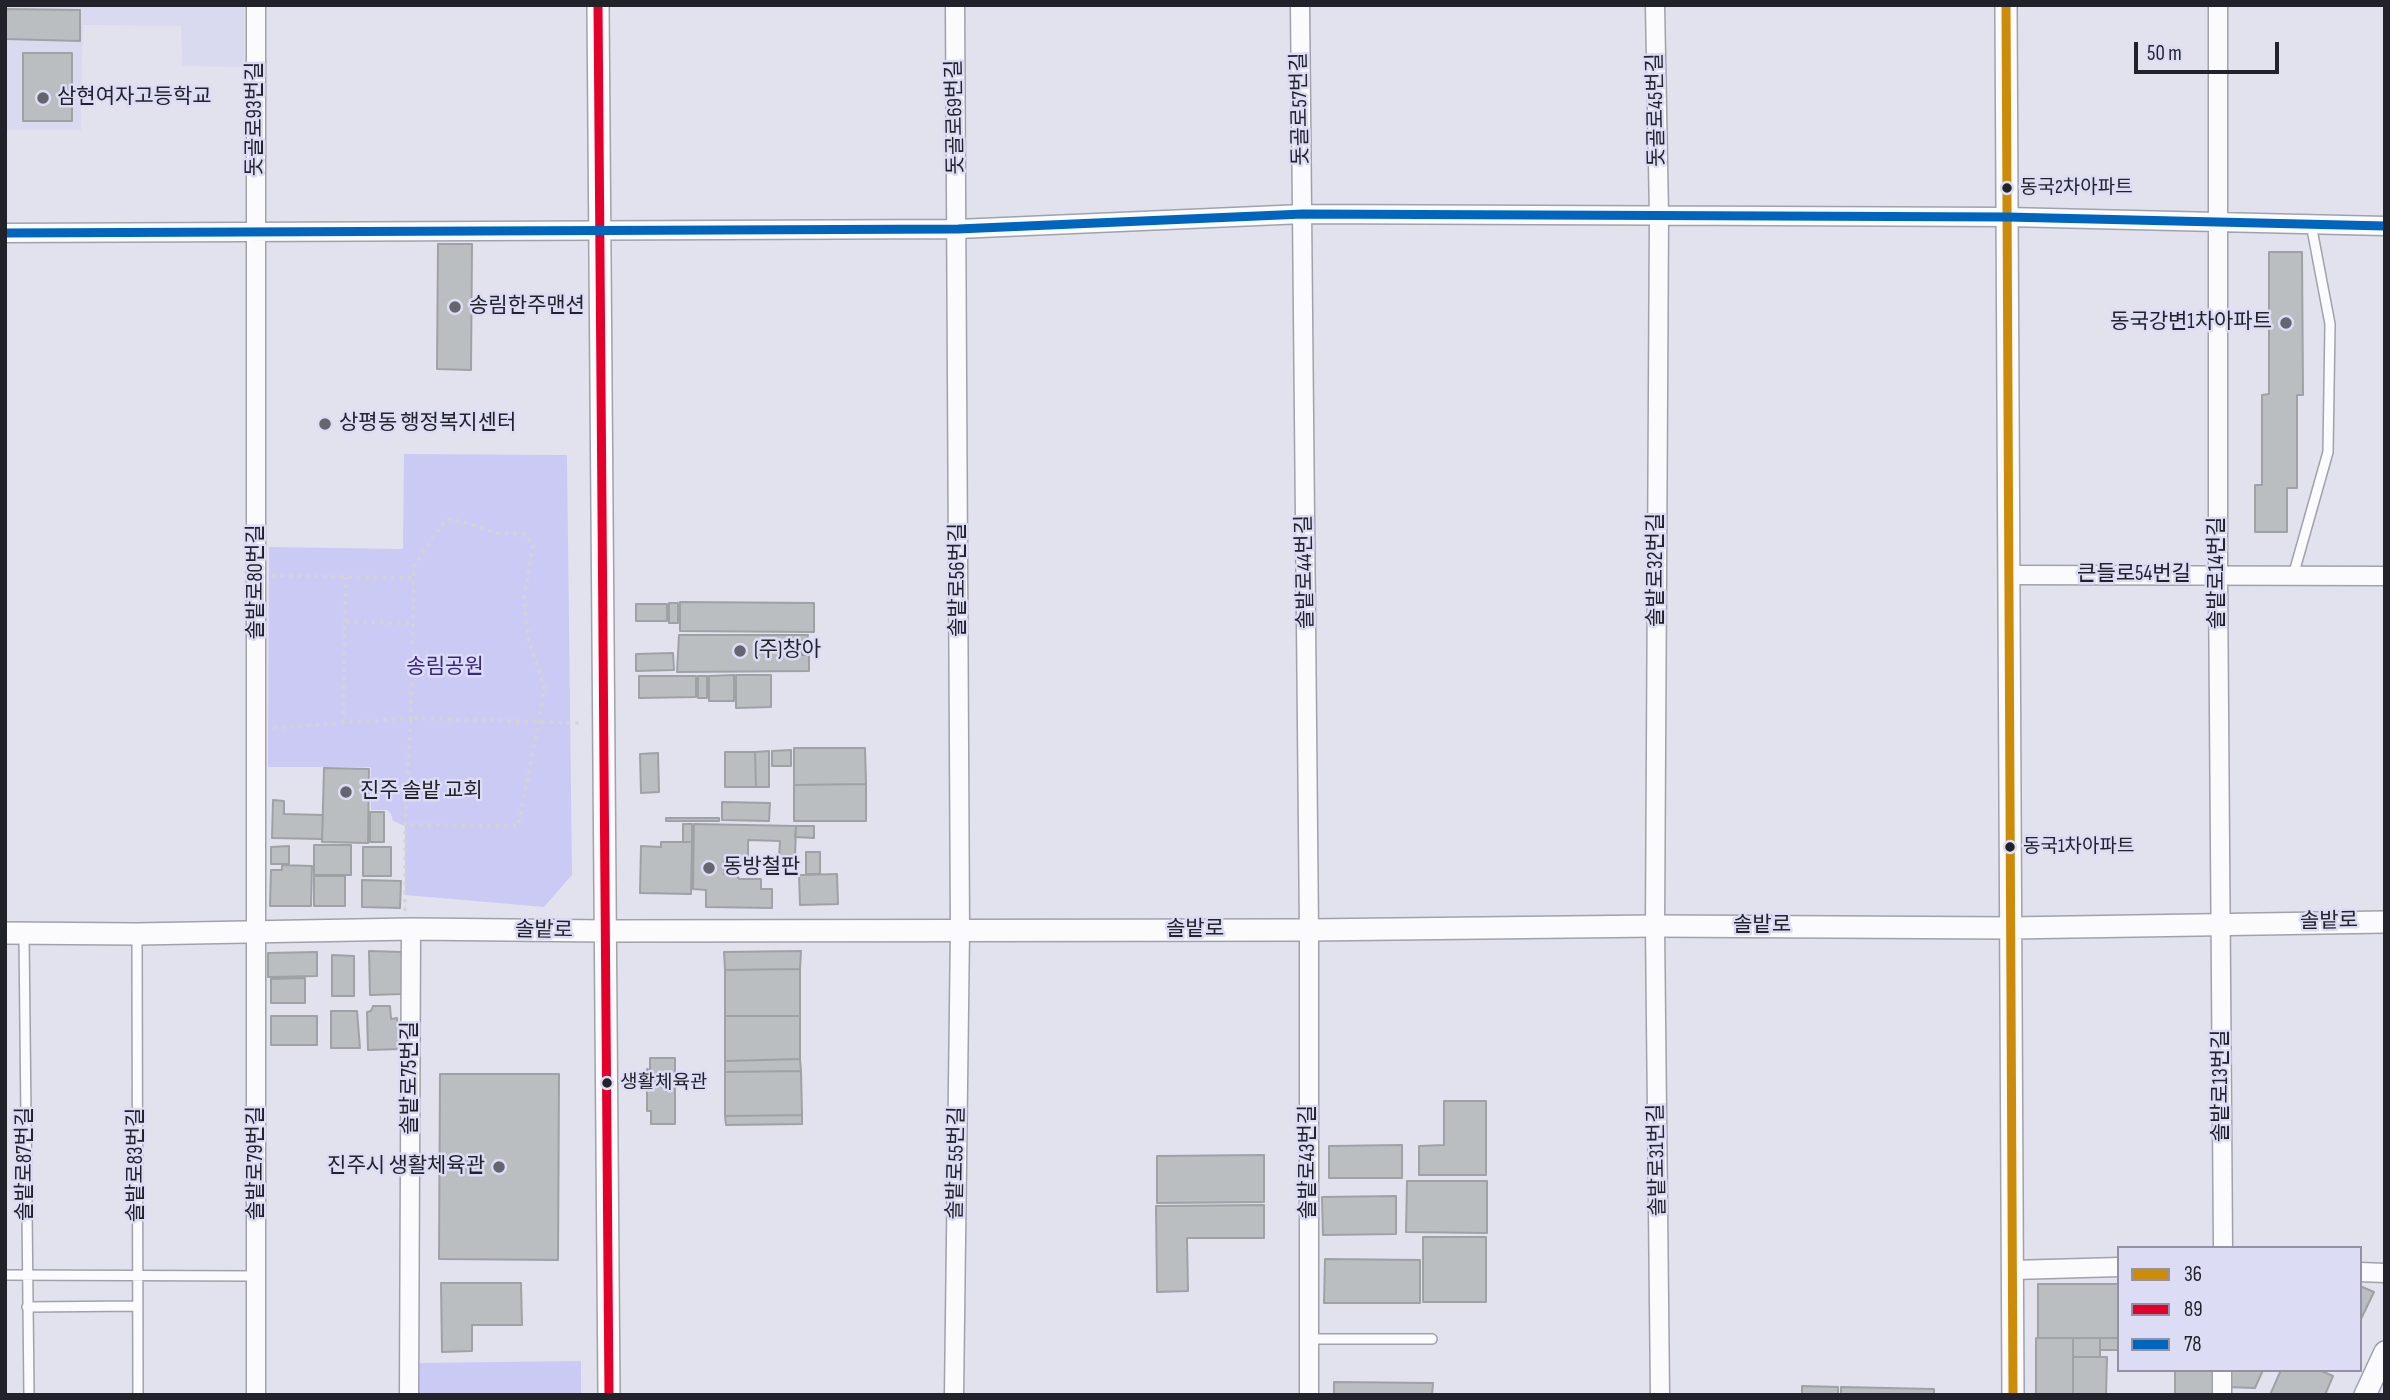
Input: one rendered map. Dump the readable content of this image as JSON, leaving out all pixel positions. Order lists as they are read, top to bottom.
{
  "streets": {
    "street": [
      "돗골로57번길",
      "돗골로45번길",
      "돗골로69번길",
      "돗골로93번길",
      "솔밭로32번길",
      "솔밭로44번길",
      "솔밭로14번길",
      "큰들로54번길",
      "솔밭로56번길",
      "솔밭로80번길",
      "솔밭로",
      "솔밭로75번길",
      "솔밭로13번길",
      "솔밭로31번길",
      "솔밭로43번길",
      "솔밭로79번길",
      "솔밭로55번길"
    ],
    "lane": ["솔밭로87번길", "솔밭로83번길"]
  },
  "crossings": [
    ["돗골로57번길", "솔밭로44번길"],
    ["돗골로45번길", "솔밭로32번길"],
    ["돗골로69번길", "솔밭로56번길"],
    ["돗골로93번길", "솔밭로80번길"],
    ["솔밭로32번길", "솔밭로"],
    ["솔밭로32번길", "솔밭로31번길"],
    ["솔밭로44번길", "솔밭로"],
    ["솔밭로44번길", "솔밭로43번길"],
    ["솔밭로14번길", "큰들로54번길"],
    ["솔밭로14번길", "솔밭로"],
    ["솔밭로14번길", "솔밭로13번길"],
    ["솔밭로56번길", "솔밭로"],
    ["솔밭로56번길", "솔밭로55번길"],
    ["솔밭로80번길", "솔밭로"],
    ["솔밭로80번길", "솔밭로79번길"],
    ["솔밭로", "솔밭로75번길"],
    ["솔밭로", "솔밭로13번길"],
    ["솔밭로", "솔밭로31번길"],
    ["솔밭로", "솔밭로43번길"],
    ["솔밭로", "솔밭로79번길"],
    ["솔밭로", "솔밭로55번길"],
    ["솔밭로", "솔밭로87번길"],
    ["솔밭로", "솔밭로83번길"]
  ],
  "parks": ["송림공원"],
  "places": [
    "삼현여자고등학교",
    "동국2차아파트",
    "송림한주맨션",
    "동국강변1차아파트",
    "상평동 행정복지센터",
    "(주)창아",
    "진주 솔밭 교회",
    "동국1차아파트",
    "동방철판",
    "생활체육관",
    "진주시 생활체육관"
  ],
  "lines": ["transit line 36", "transit line 89", "transit line 78"],
  "legend": ["36", "89", "78"],
  "scale_bar": "50 m"
}
